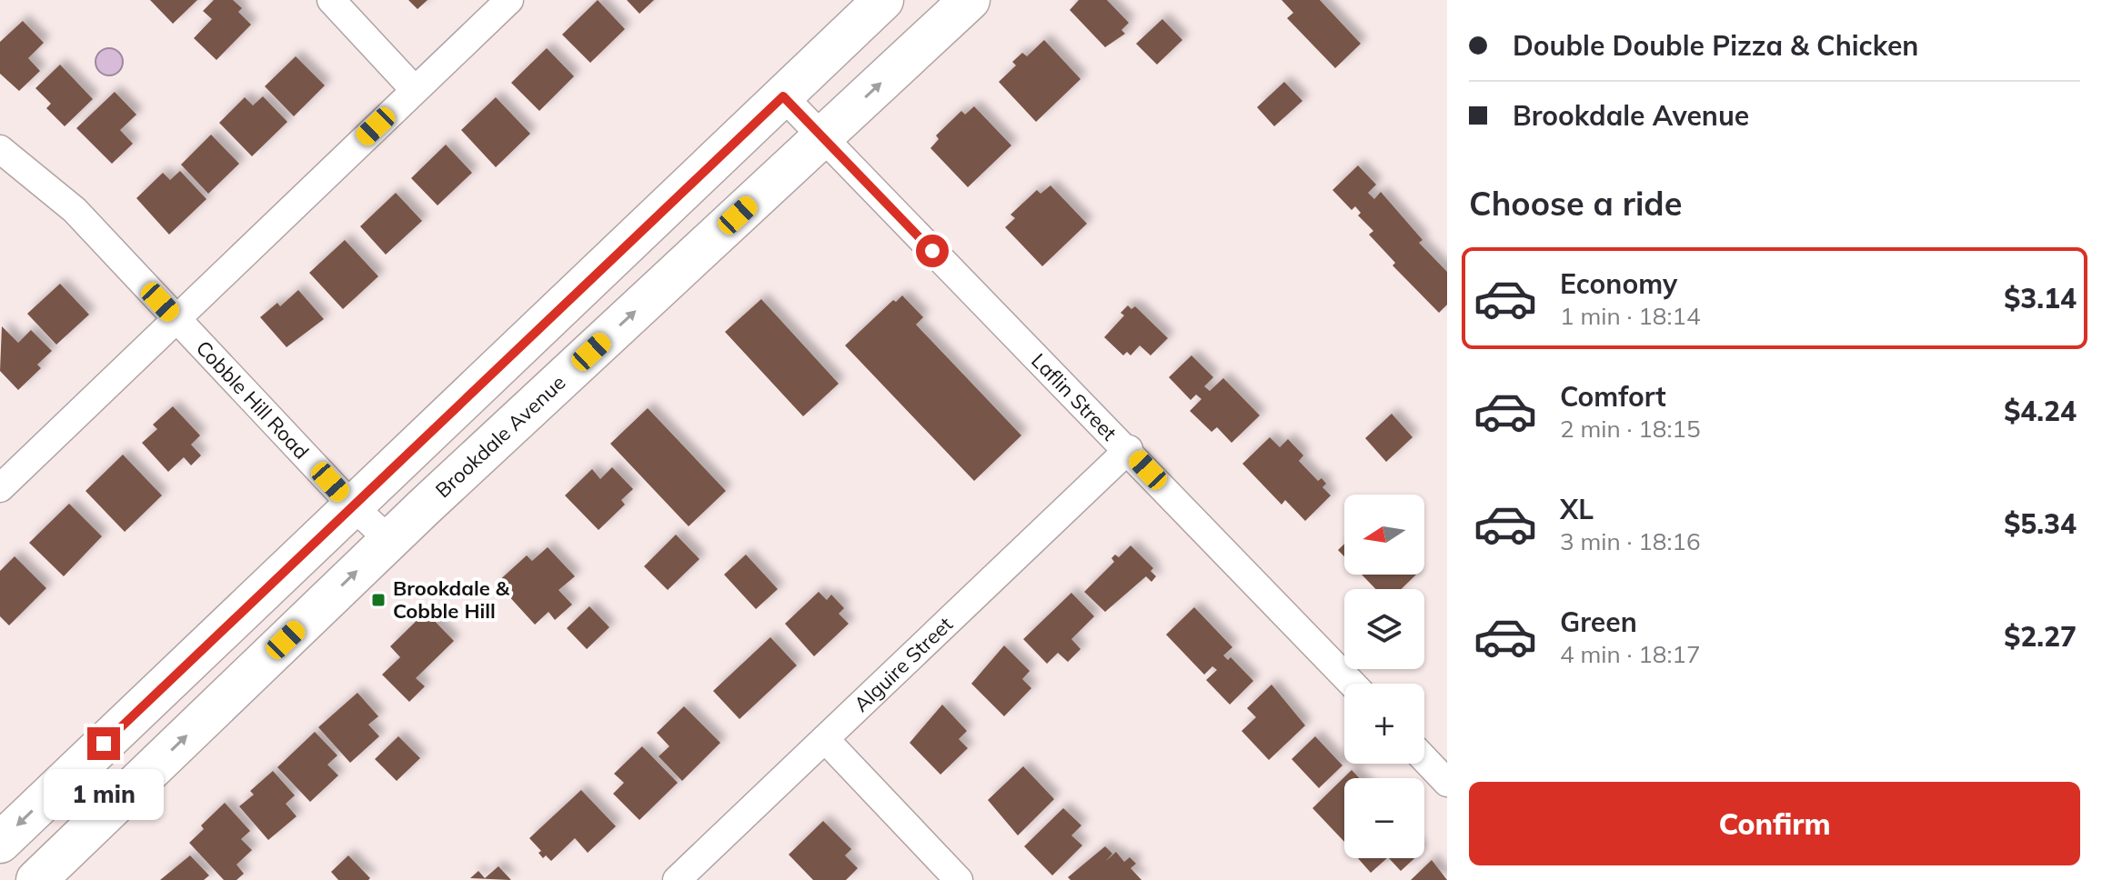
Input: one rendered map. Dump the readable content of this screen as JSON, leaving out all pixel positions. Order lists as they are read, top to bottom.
{
  "streets": {
    "main road": ["Brookdale Avenue"],
    "street": ["Laflin Street", "Cobble Hill Road", "Alguire Street"]
  },
  "crossings": [
    ["Laflin Street", "Brookdale Avenue"],
    ["Laflin Street", "Alguire Street"],
    ["Cobble Hill Road", "Brookdale Avenue"]
  ],
  "places": {
    "transit": ["Brookdale & Cobble Hill"]
  },
  "north": "left",
  "page": {
    "banner": ["Double Double Pizza & Chicken", "Brookdale Avenue"],
    "heading": "Choose a ride",
    "list": [
      {
        "name": "Economy",
        "note": "1 min · 18:14",
        "value": "$3.14"
      },
      {
        "name": "Comfort",
        "note": "2 min · 18:15",
        "value": "$4.24"
      },
      {
        "name": "XL",
        "note": "3 min · 18:16",
        "value": "$5.34"
      },
      {
        "name": "Green",
        "note": "4 min · 18:17",
        "value": "$2.27"
      }
    ],
    "map_buttons": ["+", "−"],
    "buttons": "Confirm",
    "bubble": "1 min"
  }
}
